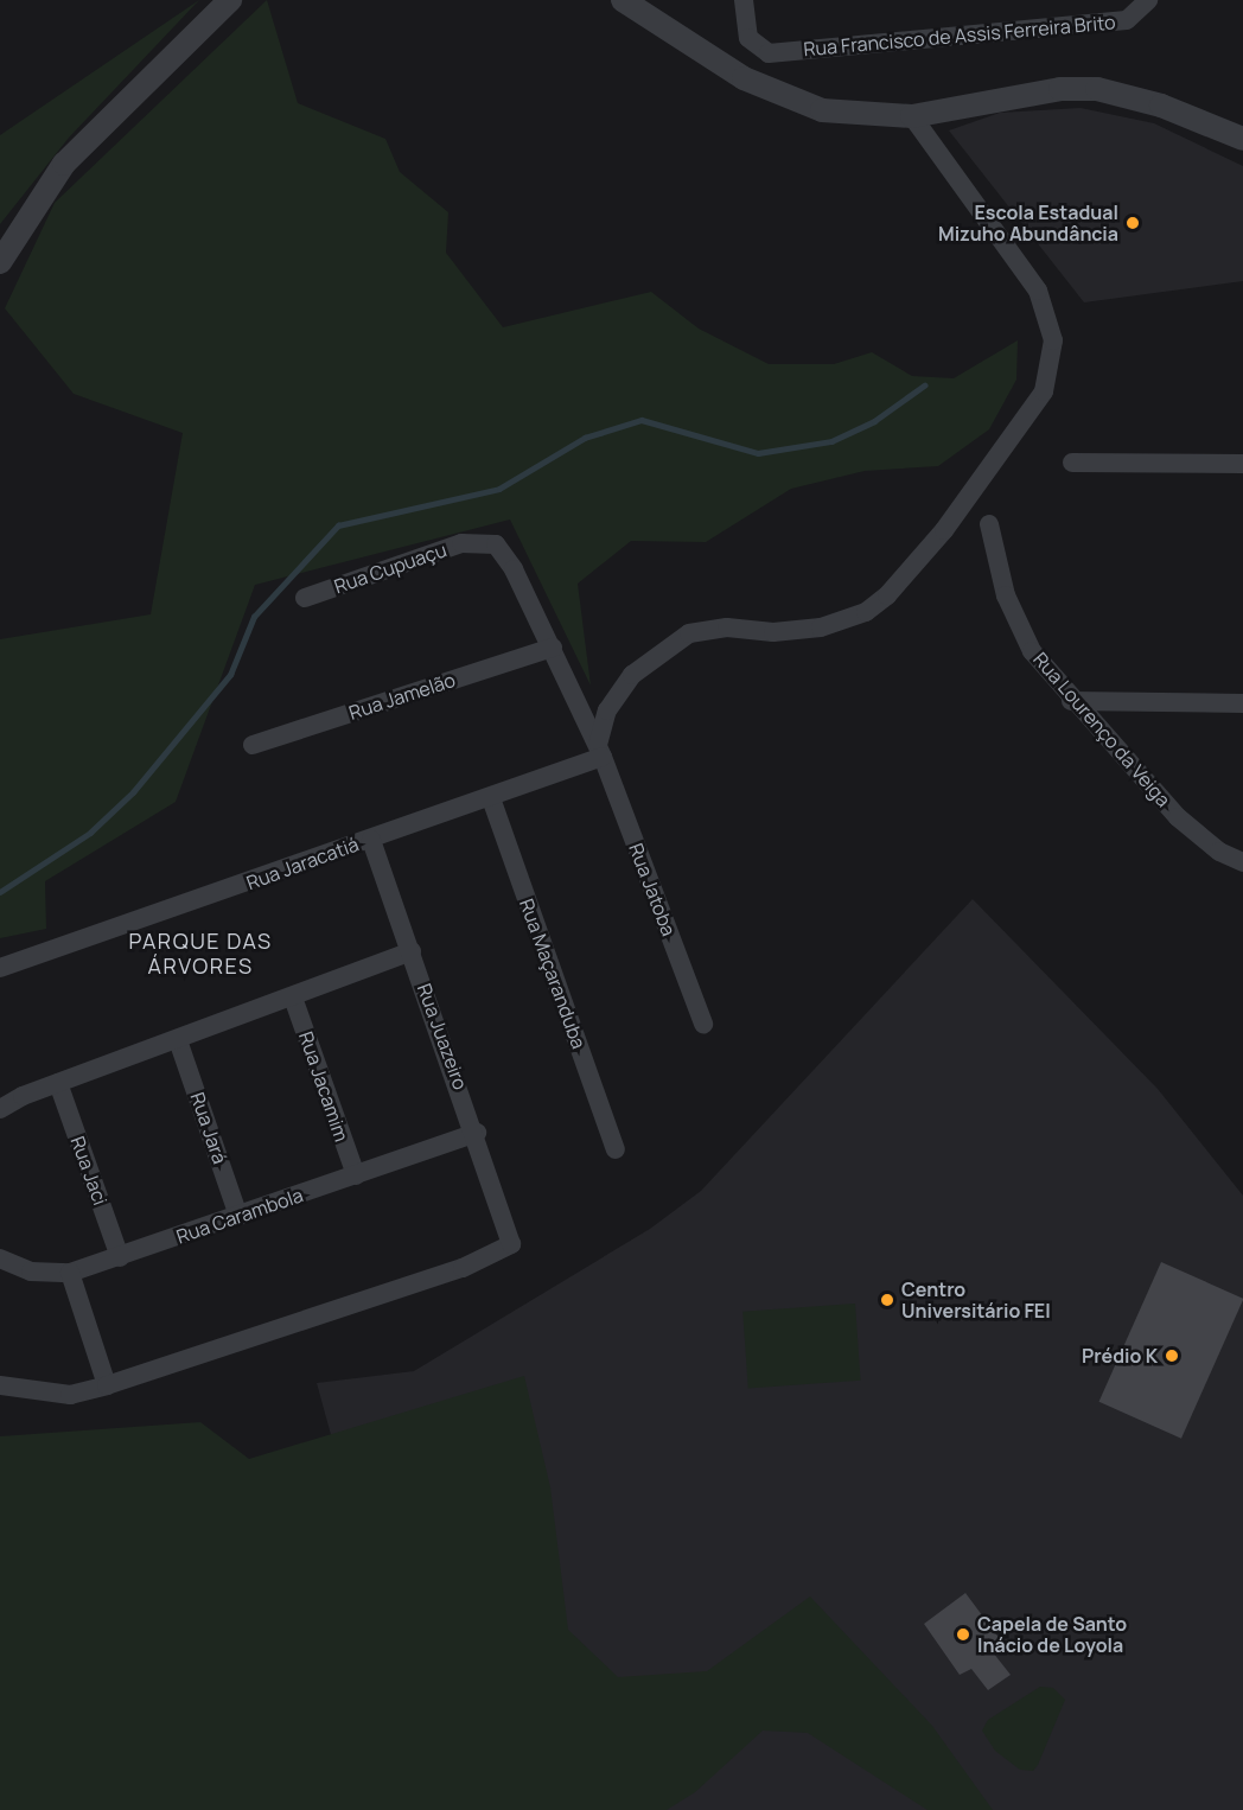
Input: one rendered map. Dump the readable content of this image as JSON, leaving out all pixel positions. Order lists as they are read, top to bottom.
{
  "streets": {
    "street": [
      "Rua Francisco de Assis Ferreira Brito",
      "Rua Cupuaçu",
      "Rua Jamelão",
      "Rua Lourenço da Veiga",
      "Rua Jaracatiá",
      "Rua Jatoba",
      "Rua Maçaranduba",
      "Rua Juazeiro",
      "Rua Jacamim",
      "Rua Jará",
      "Rua Jaci",
      "Rua Carambola"
    ]
  },
  "crossings": [
    ["Rua Cupuaçu", "Rua Jatoba"],
    ["Rua Jamelão", "Rua Jatoba"],
    ["Rua Jaracatiá", "Rua Jatoba"],
    ["Rua Jaracatiá", "Rua Maçaranduba"],
    ["Rua Jaracatiá", "Rua Juazeiro"],
    ["Rua Juazeiro", "Rua Carambola"],
    ["Rua Jacamim", "Rua Carambola"],
    ["Rua Jará", "Rua Carambola"],
    ["Rua Jaci", "Rua Carambola"]
  ],
  "districts": ["PARQUE DAS ÁRVORES"],
  "places": [
    "Escola Estadual Mizuho Abundância",
    "Centro Universitário FEI",
    "Prédio K",
    "Capela de Santo Inácio de Loyola"
  ]
}
